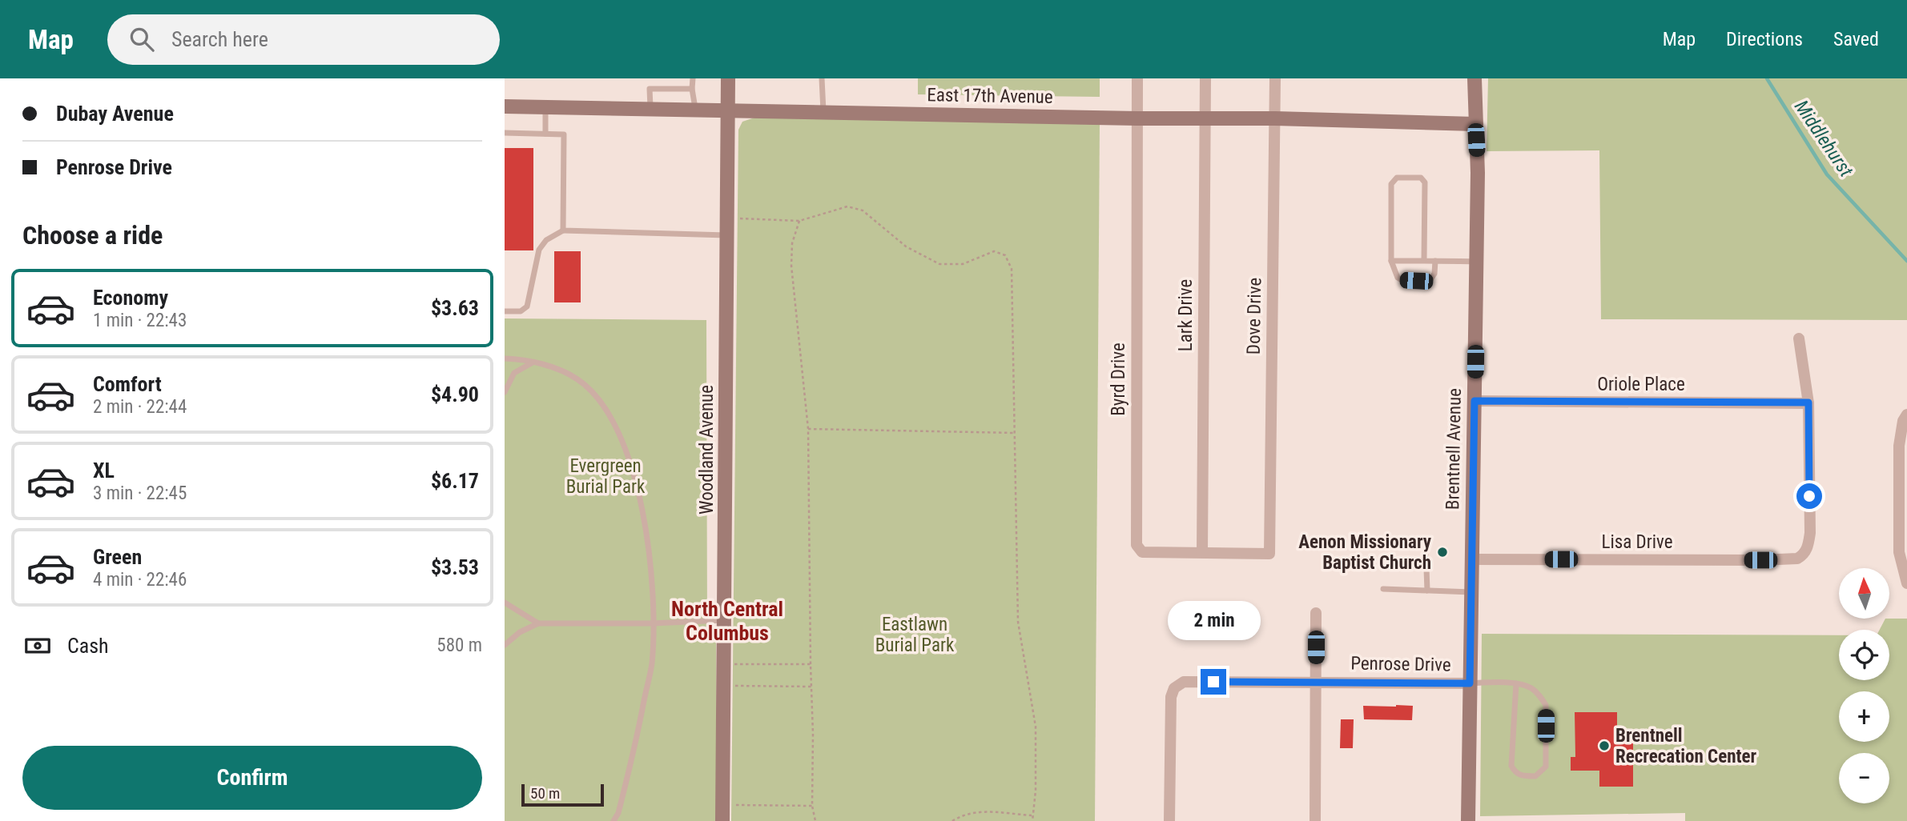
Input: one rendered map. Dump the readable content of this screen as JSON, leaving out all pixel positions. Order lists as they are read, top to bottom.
{
  "streets": {
    "street": [
      "East 17th Avenue",
      "Lark Drive",
      "Dove Drive",
      "Byrd Drive",
      "Oriole Place",
      "Brentnell Avenue",
      "Woodland Avenue",
      "Lisa Drive",
      "Penrose Drive"
    ]
  },
  "crossings": [
    ["East 17th Avenue", "Lark Drive"],
    ["East 17th Avenue", "Dove Drive"],
    ["East 17th Avenue", "Byrd Drive"],
    ["East 17th Avenue", "Brentnell Avenue"],
    ["East 17th Avenue", "Woodland Avenue"],
    ["Lark Drive", "Byrd Drive"],
    ["Dove Drive", "Byrd Drive"],
    ["Oriole Place", "Brentnell Avenue"],
    ["Oriole Place", "Lisa Drive"],
    ["Brentnell Avenue", "Lisa Drive"],
    ["Brentnell Avenue", "Penrose Drive"]
  ],
  "districts": ["North Central Columbus"],
  "water": ["Middlehurst"],
  "parks": ["Evergreen Burial Park", "Eastlawn Burial Park"],
  "places": ["Aenon Missionary Baptist Church", "Brentnell Recrecation Center"],
  "scale_bar": "50 m",
  "north": "top",
  "page": {
    "header": "Map",
    "search": "Search here",
    "nav": ["Map", "Directions", "Saved"],
    "banner": ["Dubay Avenue", "Penrose Drive"],
    "heading": "Choose a ride",
    "list": [
      {
        "name": "Economy",
        "note": "1 min · 22:43",
        "value": "$3.63"
      },
      {
        "name": "Comfort",
        "note": "2 min · 22:44",
        "value": "$4.90"
      },
      {
        "name": "XL",
        "note": "3 min · 22:45",
        "value": "$6.17"
      },
      {
        "name": "Green",
        "note": "4 min · 22:46",
        "value": "$3.53"
      }
    ],
    "map_buttons": ["+", "−"],
    "bubble": "2 min",
    "pay": ["Cash", "580 m"],
    "buttons": "Confirm",
    "scale": "50 m"
  }
}
